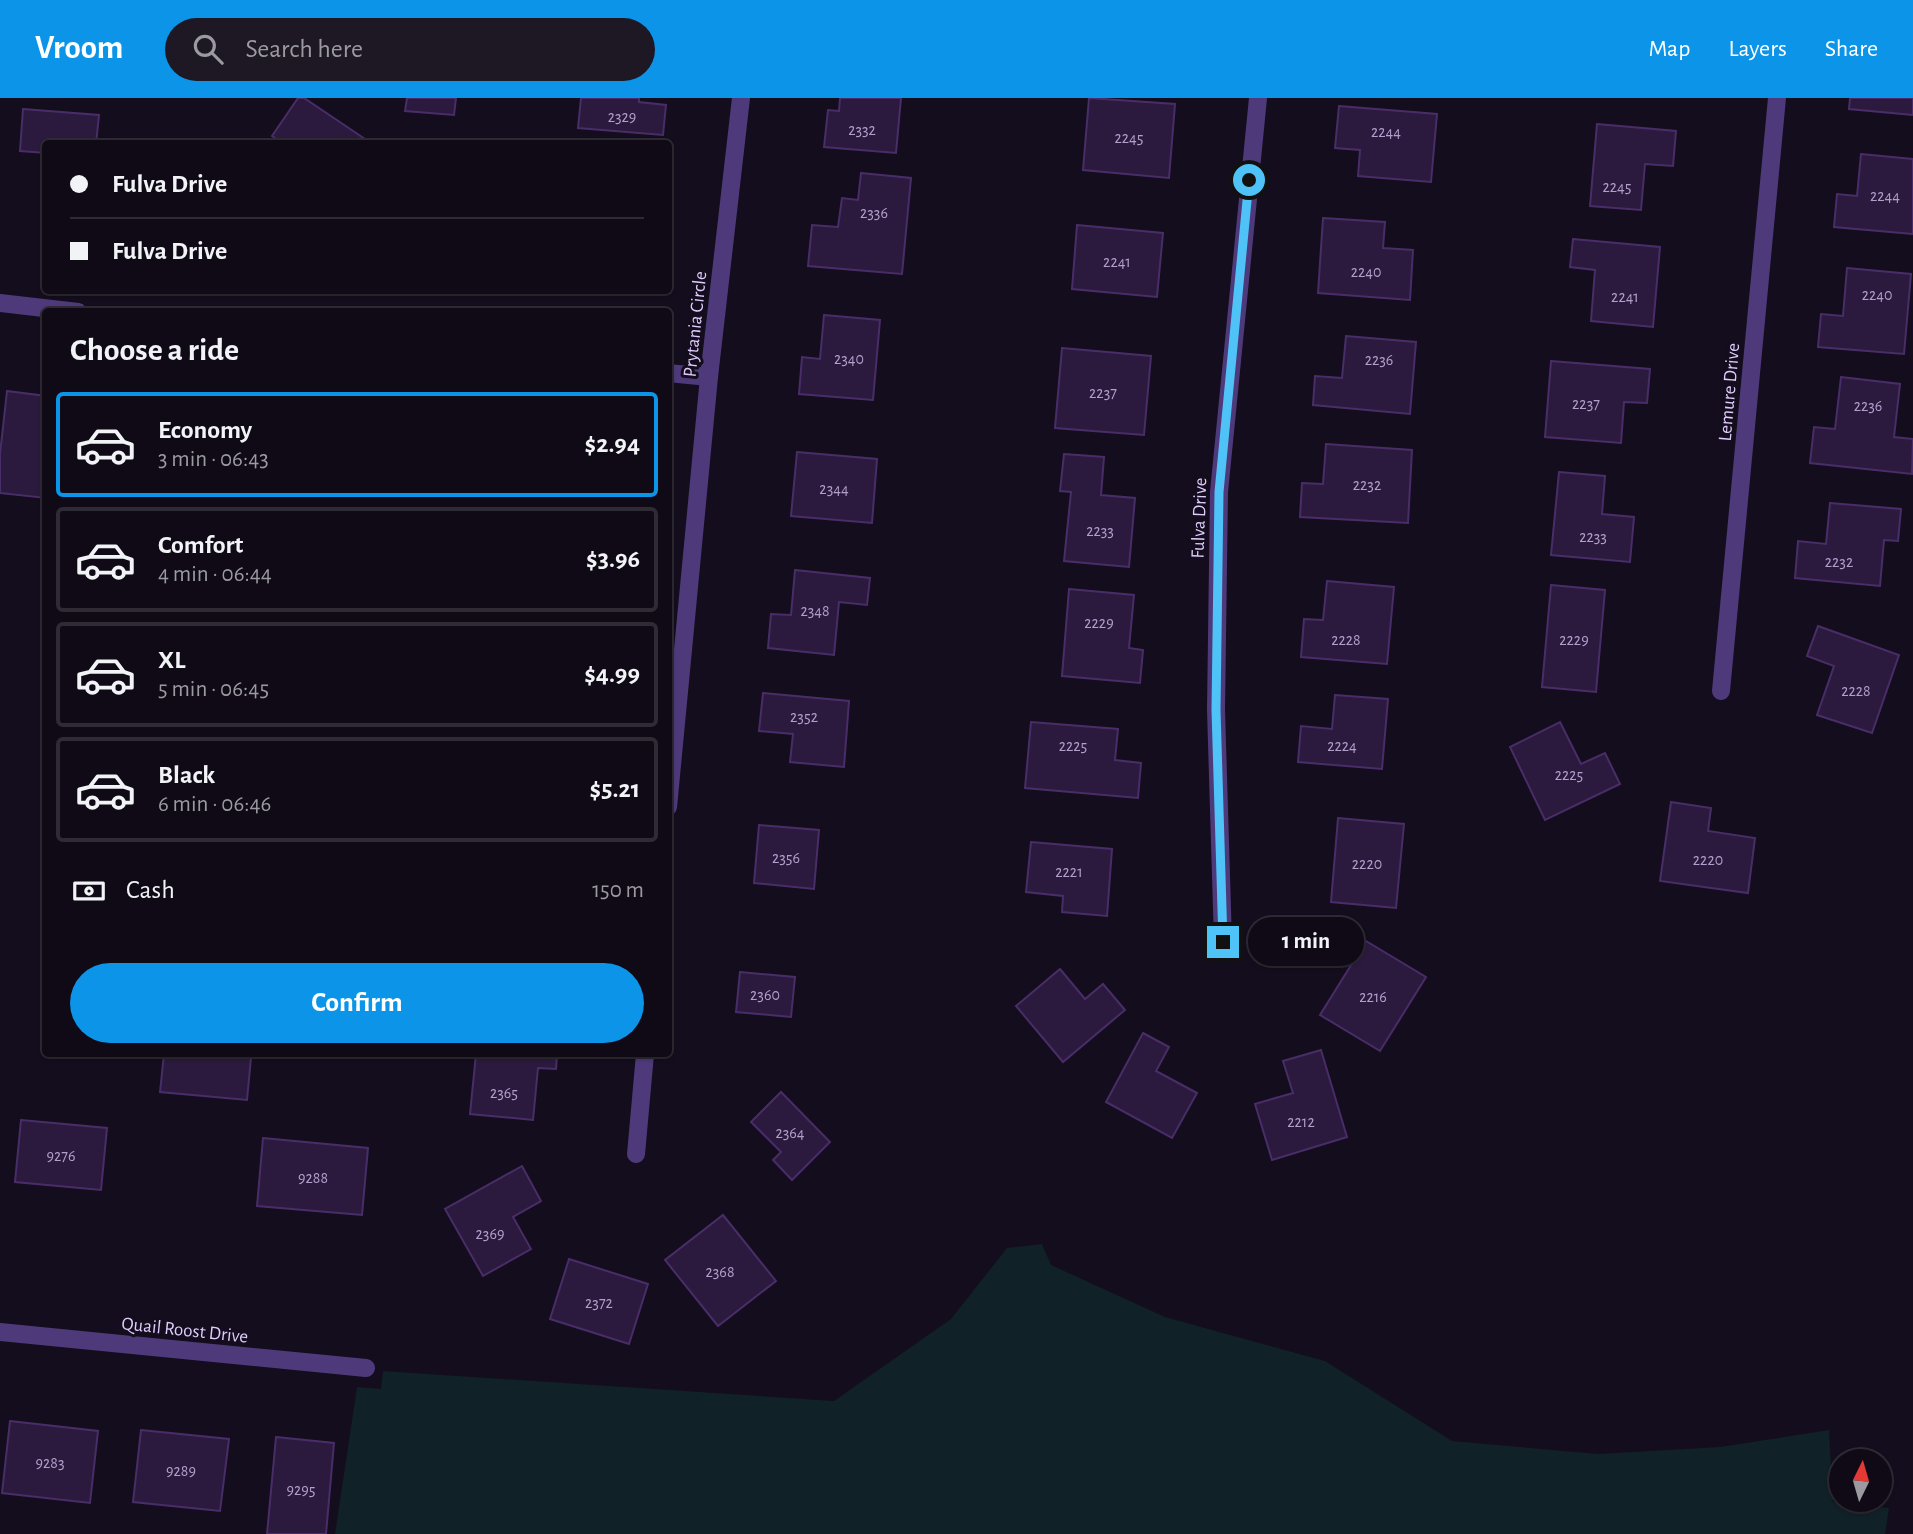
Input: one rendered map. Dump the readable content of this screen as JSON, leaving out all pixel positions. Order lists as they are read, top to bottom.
{
  "streets": {
    "street": [
      "Prytania Circle",
      "Lemure Drive",
      "Fulva Drive",
      "Quail Roost Drive"
    ]
  },
  "house_numbers": [
    "2329",
    "2332",
    "2244",
    "2245",
    "2245",
    "2244",
    "2336",
    "2241",
    "2240",
    "2240",
    "2241",
    "2340",
    "2236",
    "2237",
    "2237",
    "2236",
    "2232",
    "2344",
    "2233",
    "2233",
    "2232",
    "2348",
    "2229",
    "2228",
    "2229",
    "2228",
    "2352",
    "2225",
    "2224",
    "2225",
    "2356",
    "2220",
    "2220",
    "2221",
    "2360",
    "2216",
    "2365",
    "2212",
    "2364",
    "9276",
    "9288",
    "2369",
    "2368",
    "2372",
    "9283",
    "9289",
    "9295"
  ],
  "north": "top",
  "page": {
    "header": "Vroom",
    "search": "Search here",
    "nav": ["Map", "Layers", "Share"],
    "banner": ["Fulva Drive", "Fulva Drive"],
    "heading": "Choose a ride",
    "list": [
      {
        "name": "Economy",
        "note": "3 min · 06:43",
        "value": "$2.94"
      },
      {
        "name": "Comfort",
        "note": "4 min · 06:44",
        "value": "$3.96"
      },
      {
        "name": "XL",
        "note": "5 min · 06:45",
        "value": "$4.99"
      },
      {
        "name": "Black",
        "note": "6 min · 06:46",
        "value": "$5.21"
      }
    ],
    "pay": ["Cash", "150 m"],
    "bubble": "1 min",
    "buttons": "Confirm"
  }
}
